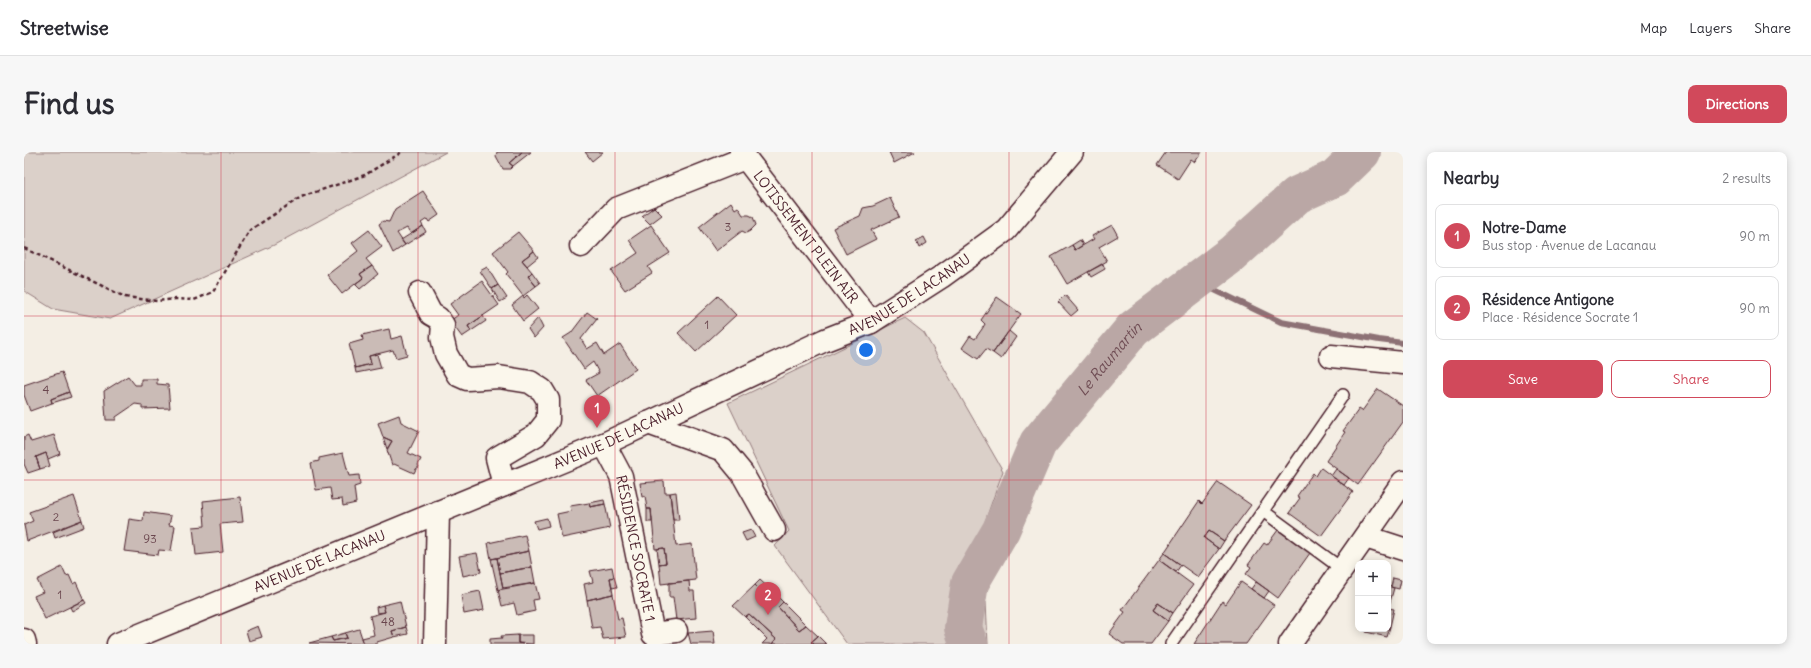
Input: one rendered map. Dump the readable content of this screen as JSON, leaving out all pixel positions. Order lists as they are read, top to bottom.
{
  "streets": {
    "street": ["LOTISSEMENT PLEIN AIR", "AVENUE DE LACANAU", "RÉSIDENCE SOCRATE 1"]
  },
  "crossings": [
    ["LOTISSEMENT PLEIN AIR", "AVENUE DE LACANAU"],
    ["AVENUE DE LACANAU", "RÉSIDENCE SOCRATE 1"]
  ],
  "water": ["Le Raumartin"],
  "house_numbers": [
    "3",
    "1",
    "4",
    "2",
    "93",
    "1",
    "48"
  ],
  "page": {
    "header": "Streetwise",
    "nav": ["Map", "Layers", "Share"],
    "buttons": [
      "Directions",
      ["Save", "Share"]
    ],
    "title": "Find us",
    "heading": ["Nearby", "2 results"],
    "list": [
      {
        "mark": "1",
        "name": "Notre-Dame",
        "note": "Bus stop · Avenue de Lacanau",
        "value": "90 m"
      },
      {
        "mark": "2",
        "name": "Résidence Antigone",
        "note": "Place · Résidence Socrate 1",
        "value": "90 m"
      }
    ],
    "pins": ["1", "2"],
    "map_buttons": ["+", "−"]
  }
}
